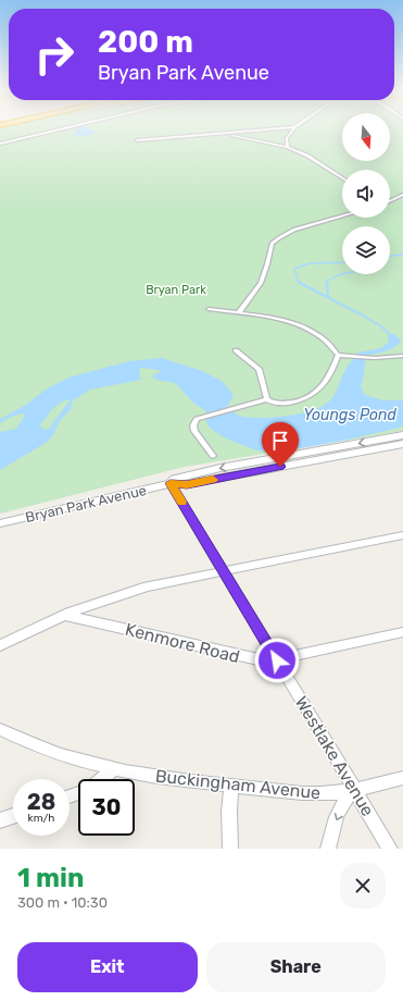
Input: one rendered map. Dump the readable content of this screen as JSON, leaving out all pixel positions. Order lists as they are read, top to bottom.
{
  "streets": {
    "street": [
      "Bryan Park Avenue",
      "Kenmore Road",
      "Westlake Avenue",
      "Buckingham Avenue"
    ]
  },
  "crossings": [
    ["Bryan Park Avenue", "Westlake Avenue"],
    ["Kenmore Road", "Westlake Avenue"],
    ["Westlake Avenue", "Buckingham Avenue"]
  ],
  "water": ["Youngs Pond"],
  "parks": ["Bryan Park"],
  "north": "bottom",
  "page": {
    "turn": ["200 m", "Bryan Park Avenue"],
    "speed": "28 km/h",
    "limit": "30",
    "heading": ["1 min", "300 m · 10:30"],
    "buttons": ["Exit", "Share"]
  }
}
